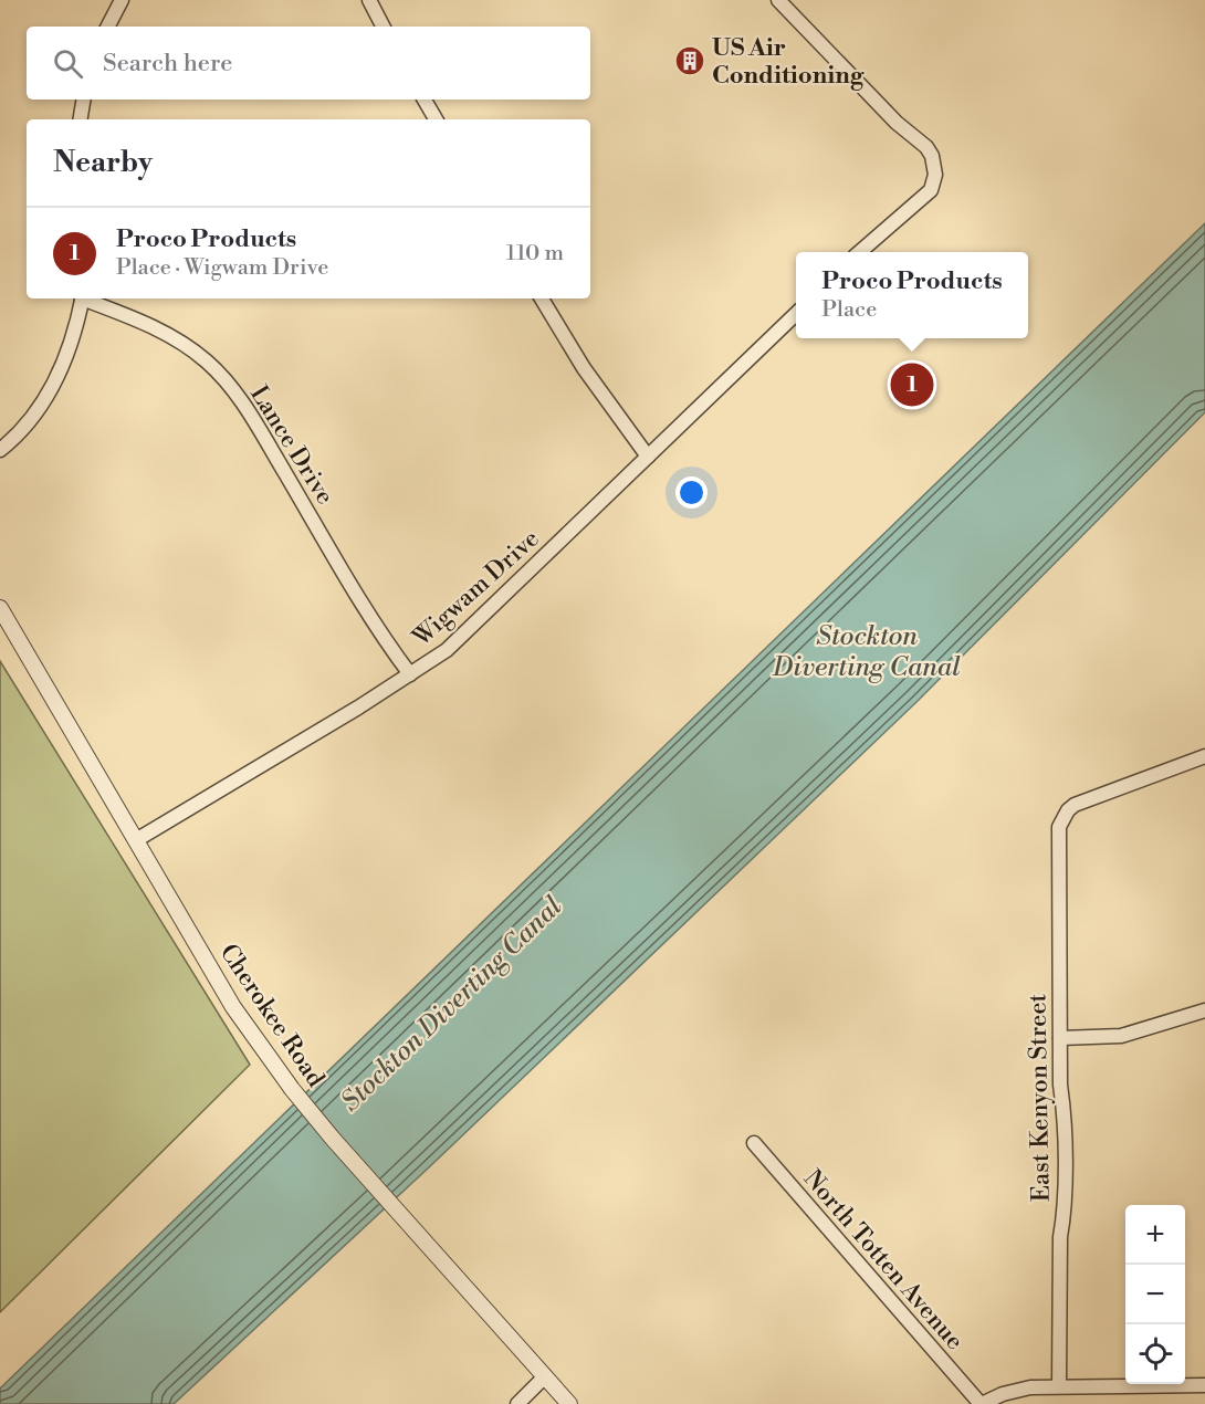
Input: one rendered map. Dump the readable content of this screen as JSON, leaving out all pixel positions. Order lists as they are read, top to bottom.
{
  "streets": {
    "street": [
      "Lance Drive",
      "Wigwam Drive",
      "Cherokee Road",
      "East Kenyon Street",
      "North Totten Avenue"
    ]
  },
  "crossings": [
    ["Lance Drive", "Wigwam Drive"],
    ["Wigwam Drive", "Cherokee Road"]
  ],
  "water": ["Stockton Diverting Canal"],
  "places": {
    "building": ["US Air Conditioning"]
  },
  "page": {
    "search": "Search here",
    "heading": "Nearby",
    "list": [
      {
        "mark": "1",
        "name": "Proco Products",
        "note": "Place · Wigwam Drive",
        "value": "110 m"
      }
    ],
    "popup": ["Proco Products", "Place"],
    "pins": "1",
    "map_buttons": ["+", "−"]
  }
}
